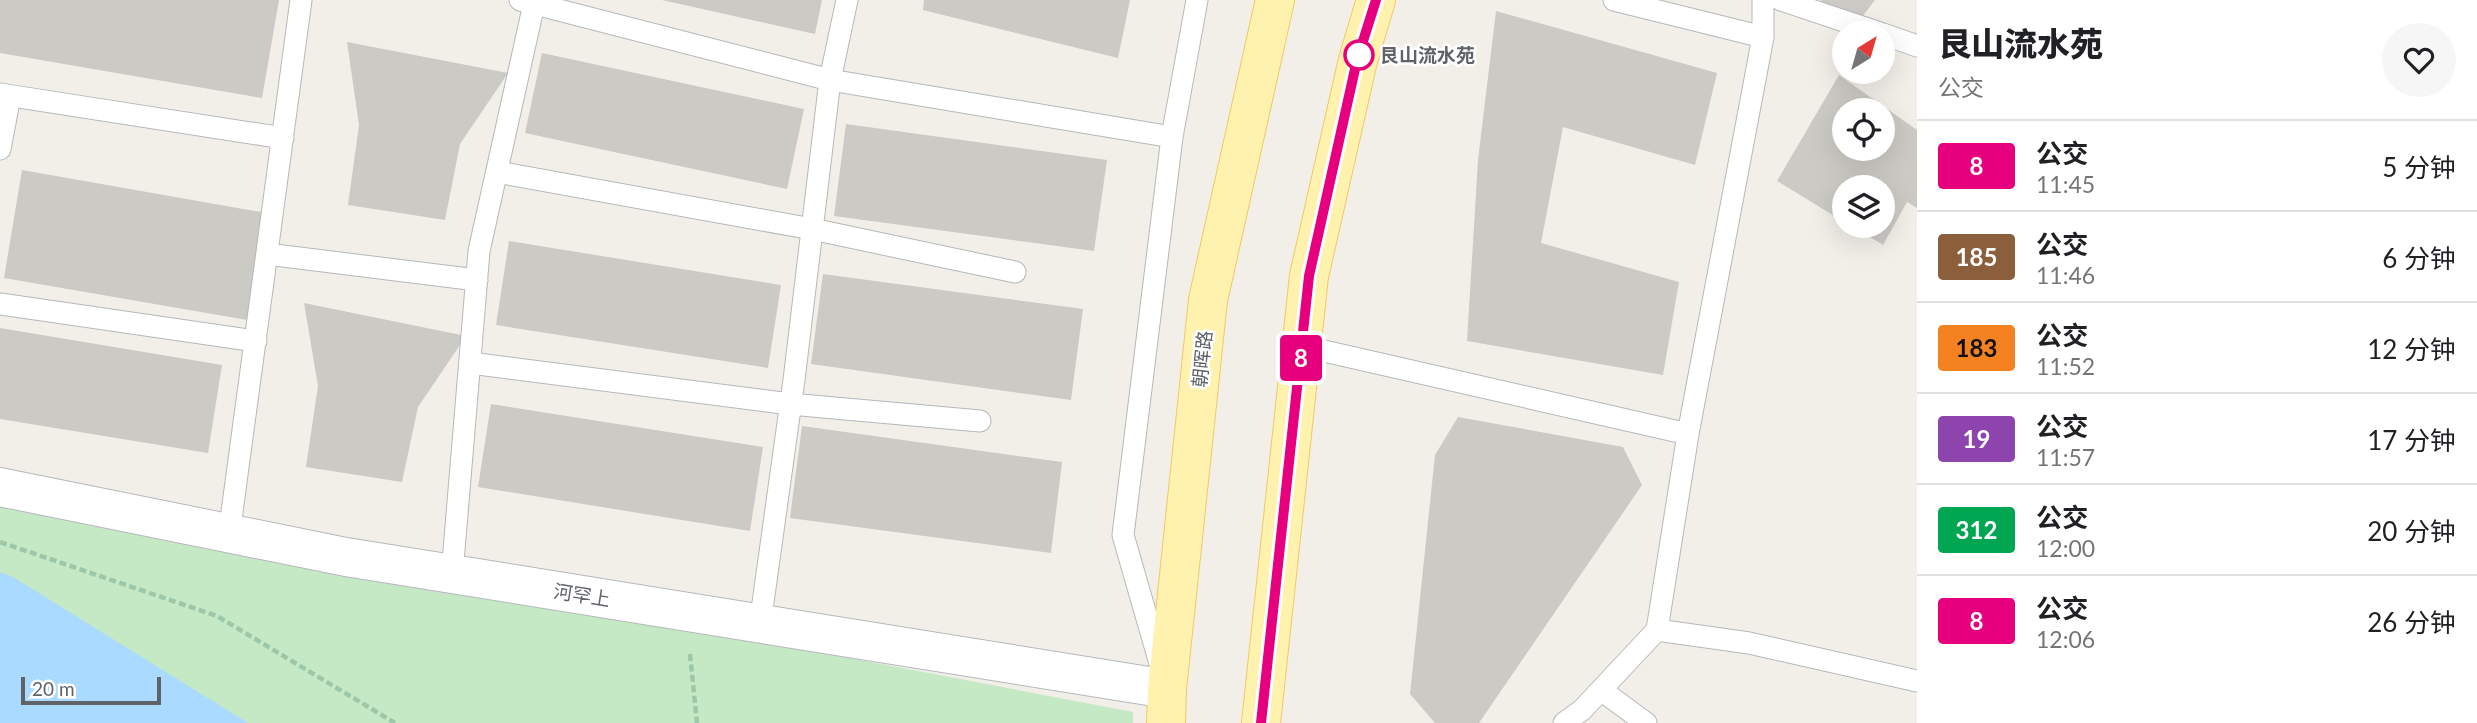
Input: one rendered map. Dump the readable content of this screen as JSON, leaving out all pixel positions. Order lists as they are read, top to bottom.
{
  "streets": {
    "main road": ["朝晖路"],
    "street": ["河罕上"]
  },
  "crossings": [
    ["朝晖路", "河罕上"]
  ],
  "places": ["艮山流水苑"],
  "lines": ["bus line 8"],
  "scale_bar": "20 m",
  "north": "top right",
  "page": {
    "on_map": "8",
    "heading": ["艮山流水苑", "公交"],
    "list": [
      {
        "mark": "8",
        "name": "公交",
        "note": "11:45",
        "value": "5 分钟"
      },
      {
        "mark": "185",
        "name": "公交",
        "note": "11:46",
        "value": "6 分钟"
      },
      {
        "mark": "183",
        "name": "公交",
        "note": "11:52",
        "value": "12 分钟"
      },
      {
        "mark": "19",
        "name": "公交",
        "note": "11:57",
        "value": "17 分钟"
      },
      {
        "mark": "312",
        "name": "公交",
        "note": "12:00",
        "value": "20 分钟"
      },
      {
        "mark": "8",
        "name": "公交",
        "note": "12:06",
        "value": "26 分钟"
      }
    ],
    "scale": "20 m"
  }
}
